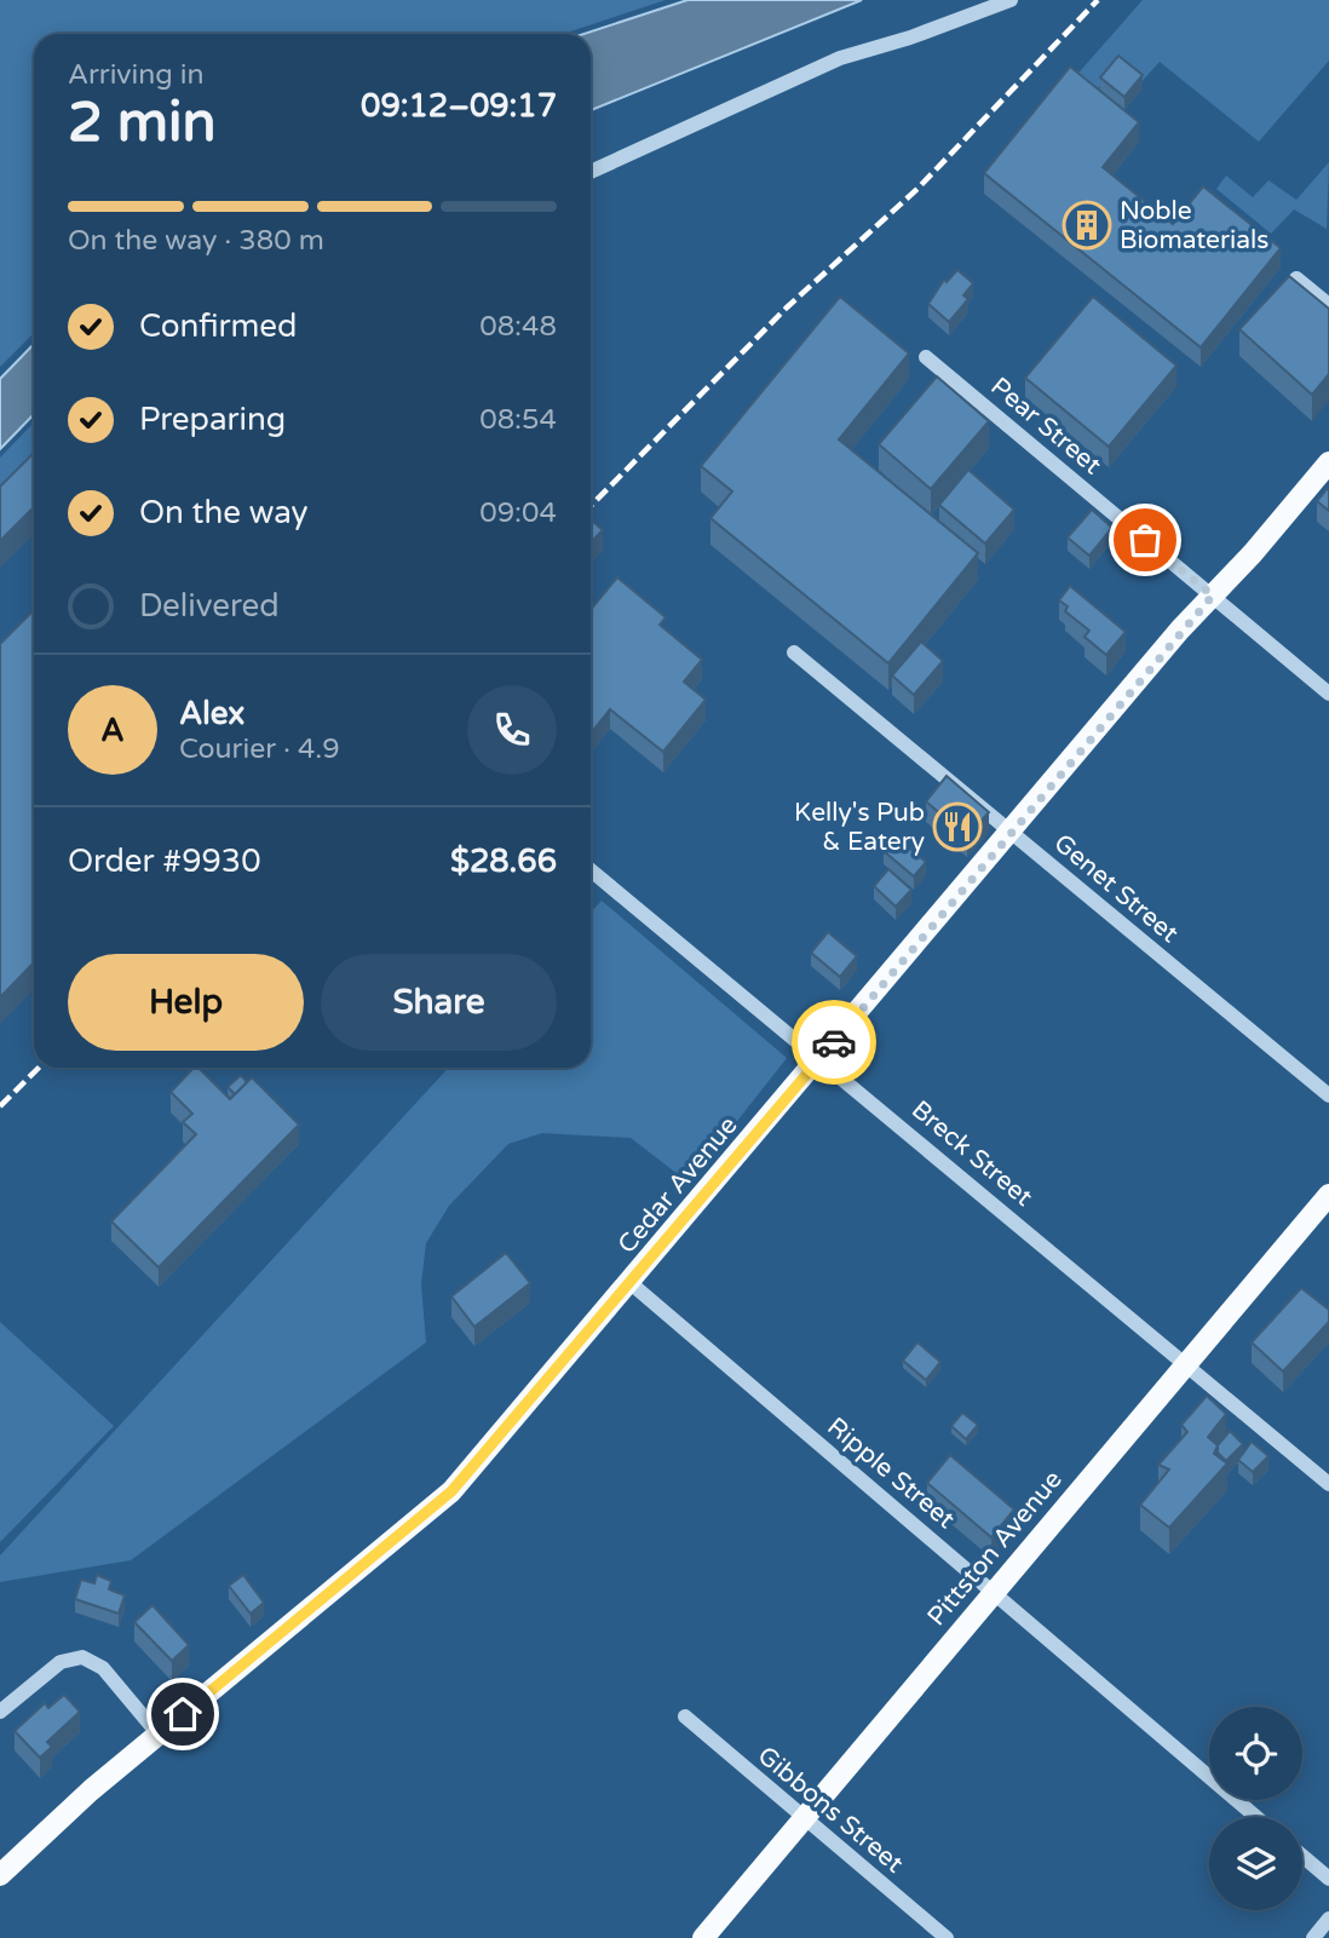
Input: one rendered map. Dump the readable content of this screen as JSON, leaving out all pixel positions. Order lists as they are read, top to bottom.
{
  "streets": {
    "main road": ["Cedar Avenue", "Pittston Avenue"],
    "street": [
      "Pear Street",
      "Genet Street",
      "Breck Street",
      "Ripple Street",
      "Gibbons Street"
    ]
  },
  "crossings": [
    ["Pear Street", "Cedar Avenue"],
    ["Genet Street", "Cedar Avenue"],
    ["Breck Street", "Cedar Avenue"],
    ["Breck Street", "Pittston Avenue"],
    ["Cedar Avenue", "Ripple Street"],
    ["Ripple Street", "Pittston Avenue"],
    ["Pittston Avenue", "Gibbons Street"]
  ],
  "places": {
    "building": ["Noble Biomaterials"],
    "restaurant": ["Kelly's Pub & Eatery"]
  },
  "page": {
    "heading": ["2 min", "Arriving in", "09:12–09:17"],
    "panel": [
      "Alex",
      "Courier · 4.9",
      "Order #9930",
      "$28.66"
    ],
    "bar": "On the way · 380 m",
    "list": [
      ["Confirmed", "08:48"],
      ["Preparing", "08:54"],
      ["On the way", "09:04"],
      "Delivered"
    ],
    "round": "A",
    "buttons": ["Help", "Share"]
  }
}
